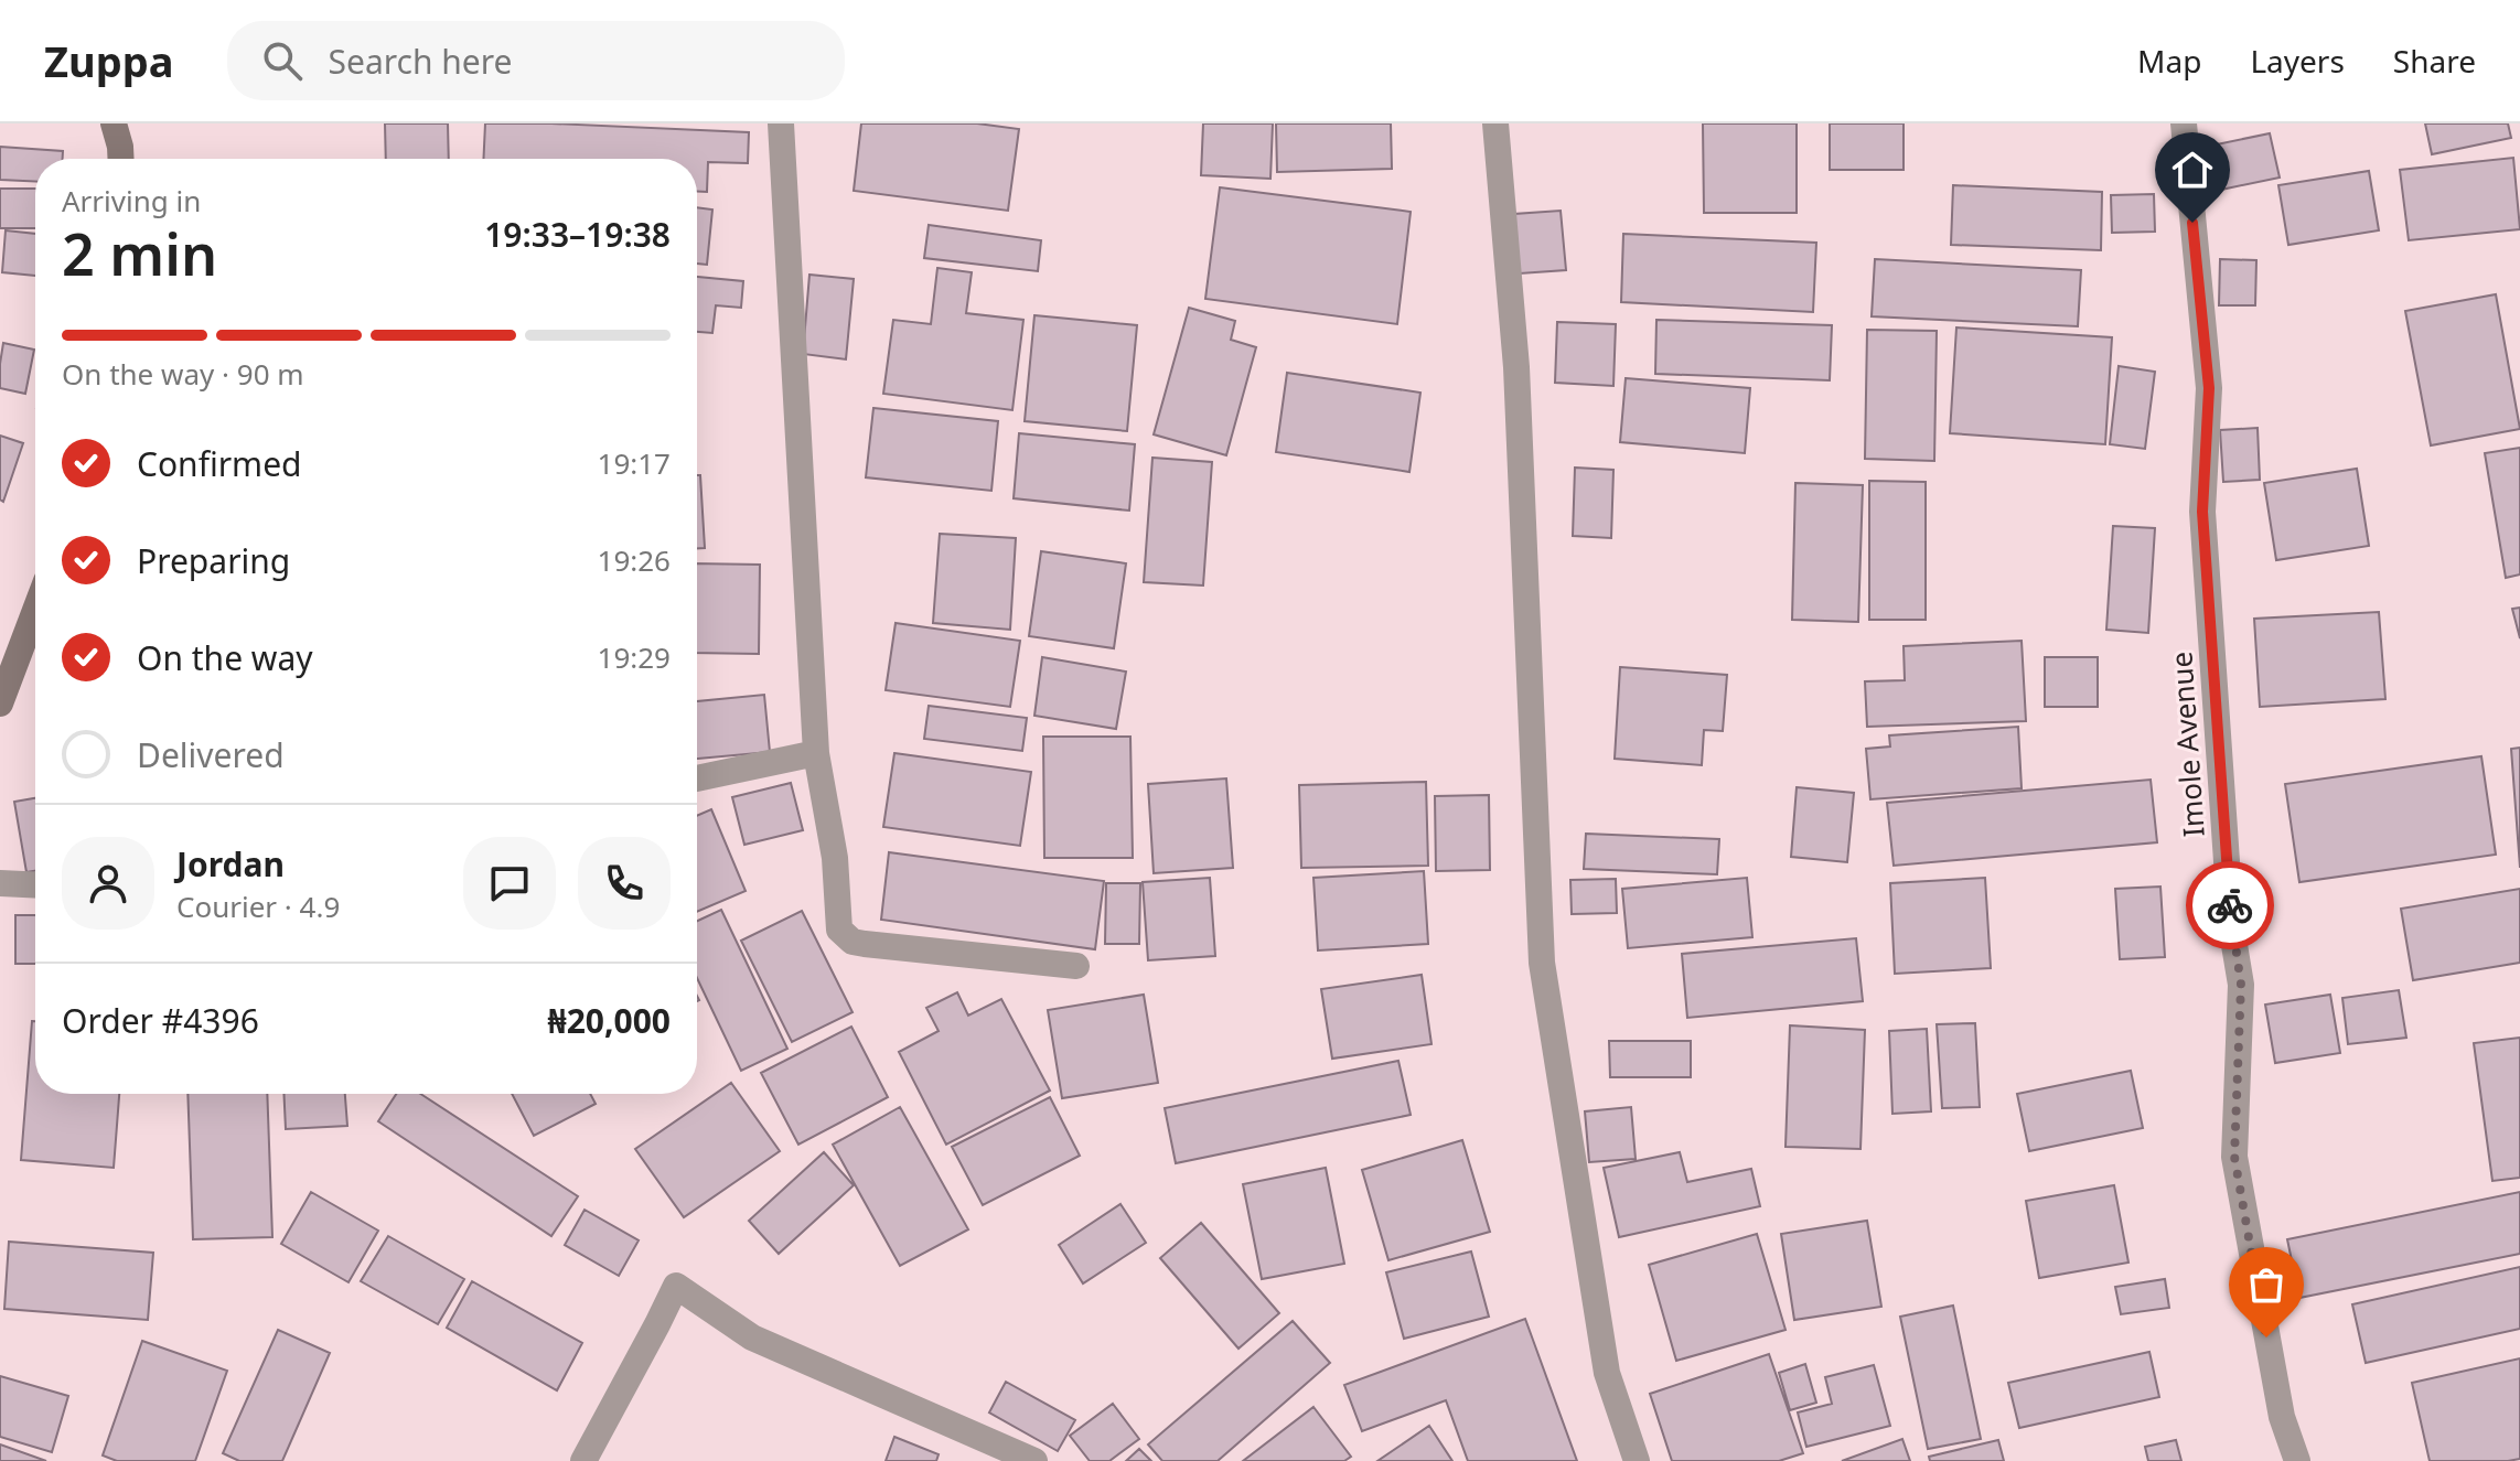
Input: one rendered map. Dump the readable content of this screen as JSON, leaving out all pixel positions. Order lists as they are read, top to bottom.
{
  "streets": {
    "street": ["Imole Avenue"]
  },
  "page": {
    "header": "Zuppa",
    "search": "Search here",
    "nav": ["Map", "Layers", "Share"],
    "heading": ["2 min", "Arriving in", "19:33–19:38"],
    "panel": [
      "Jordan",
      "Courier · 4.9",
      "Order #4396",
      "₦20,000"
    ],
    "bar": "On the way · 90 m",
    "list": [
      ["Confirmed", "19:17"],
      ["Preparing", "19:26"],
      ["On the way", "19:29"],
      "Delivered"
    ]
  }
}
